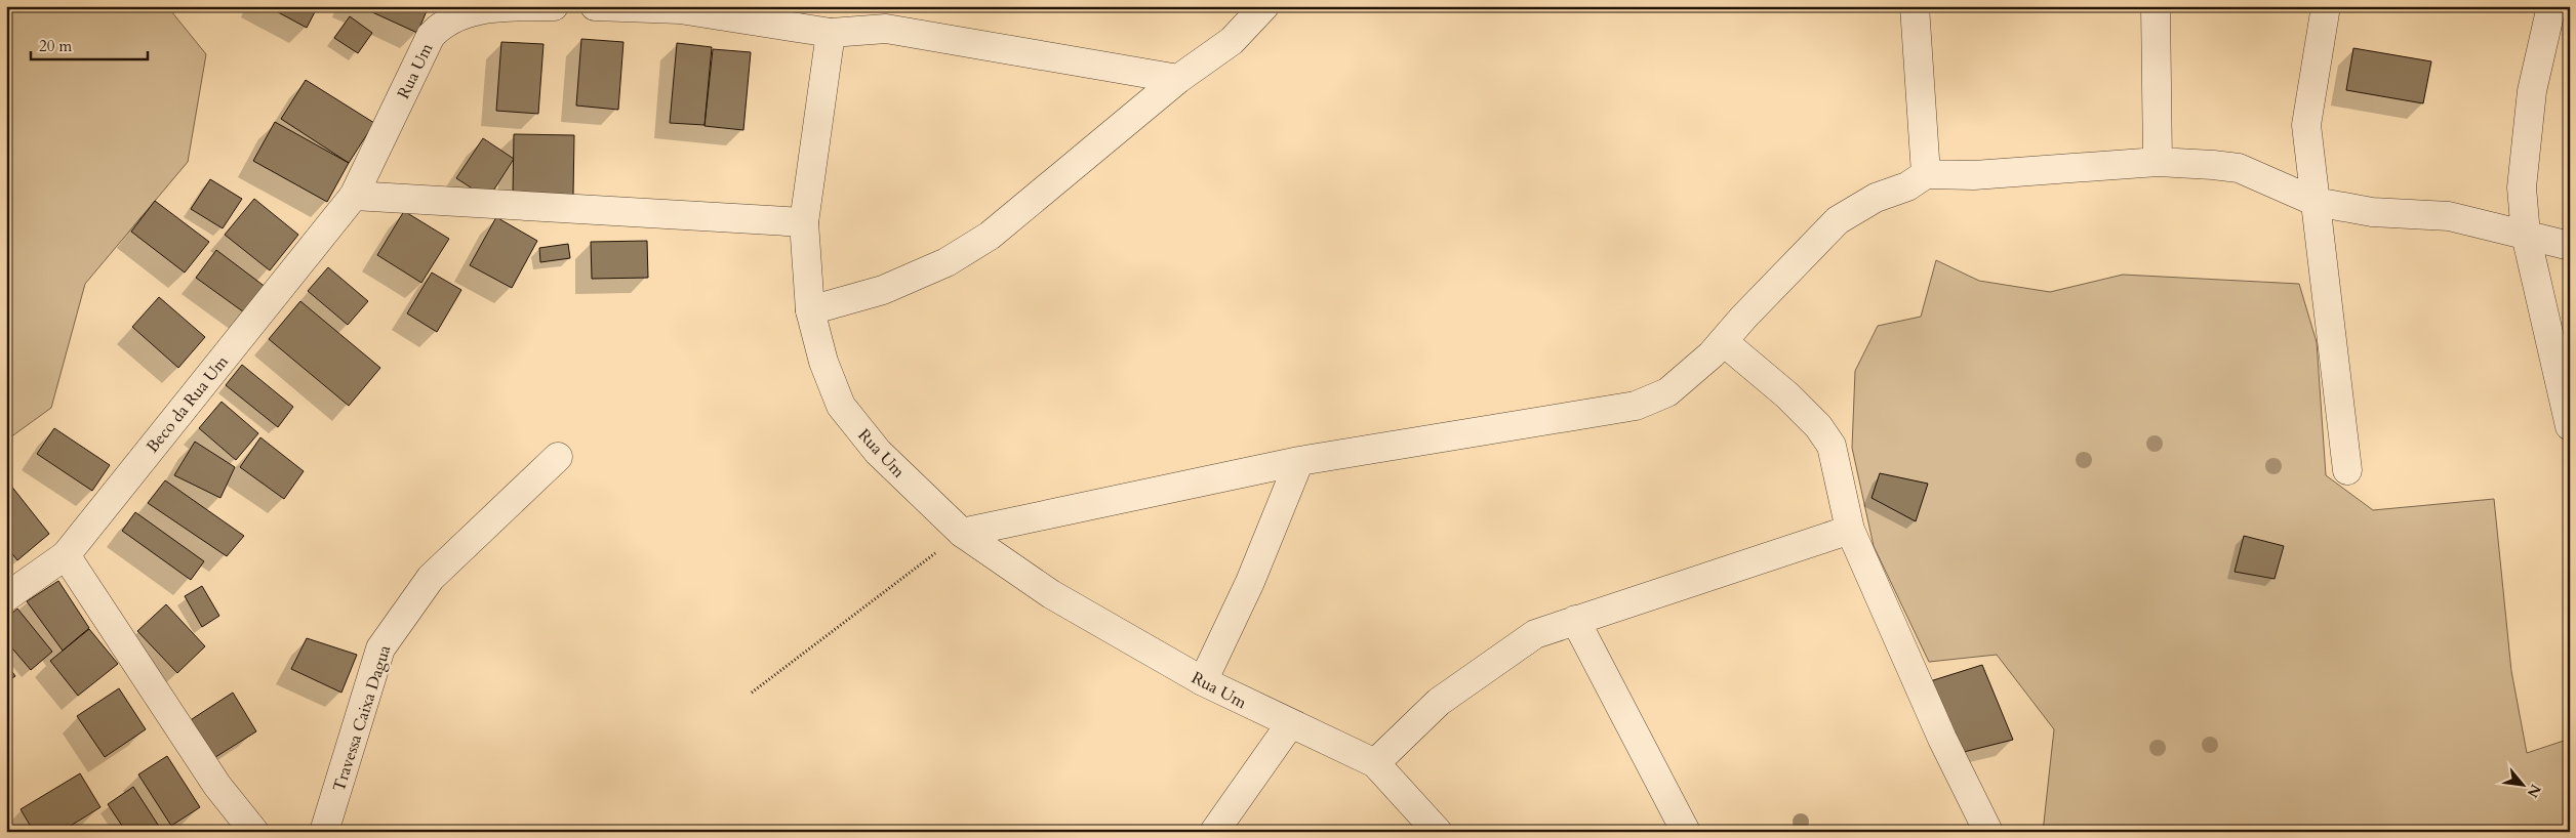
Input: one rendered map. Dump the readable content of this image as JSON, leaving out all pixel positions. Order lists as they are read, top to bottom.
{
  "streets": {
    "street": ["Rua Um", "Beco da Rua Um", "Travessa Caixa Dagua"]
  },
  "crossings": [
    ["Rua Um", "Beco da Rua Um"]
  ],
  "scale_bar": "20 m",
  "north": "bottom right"
}
